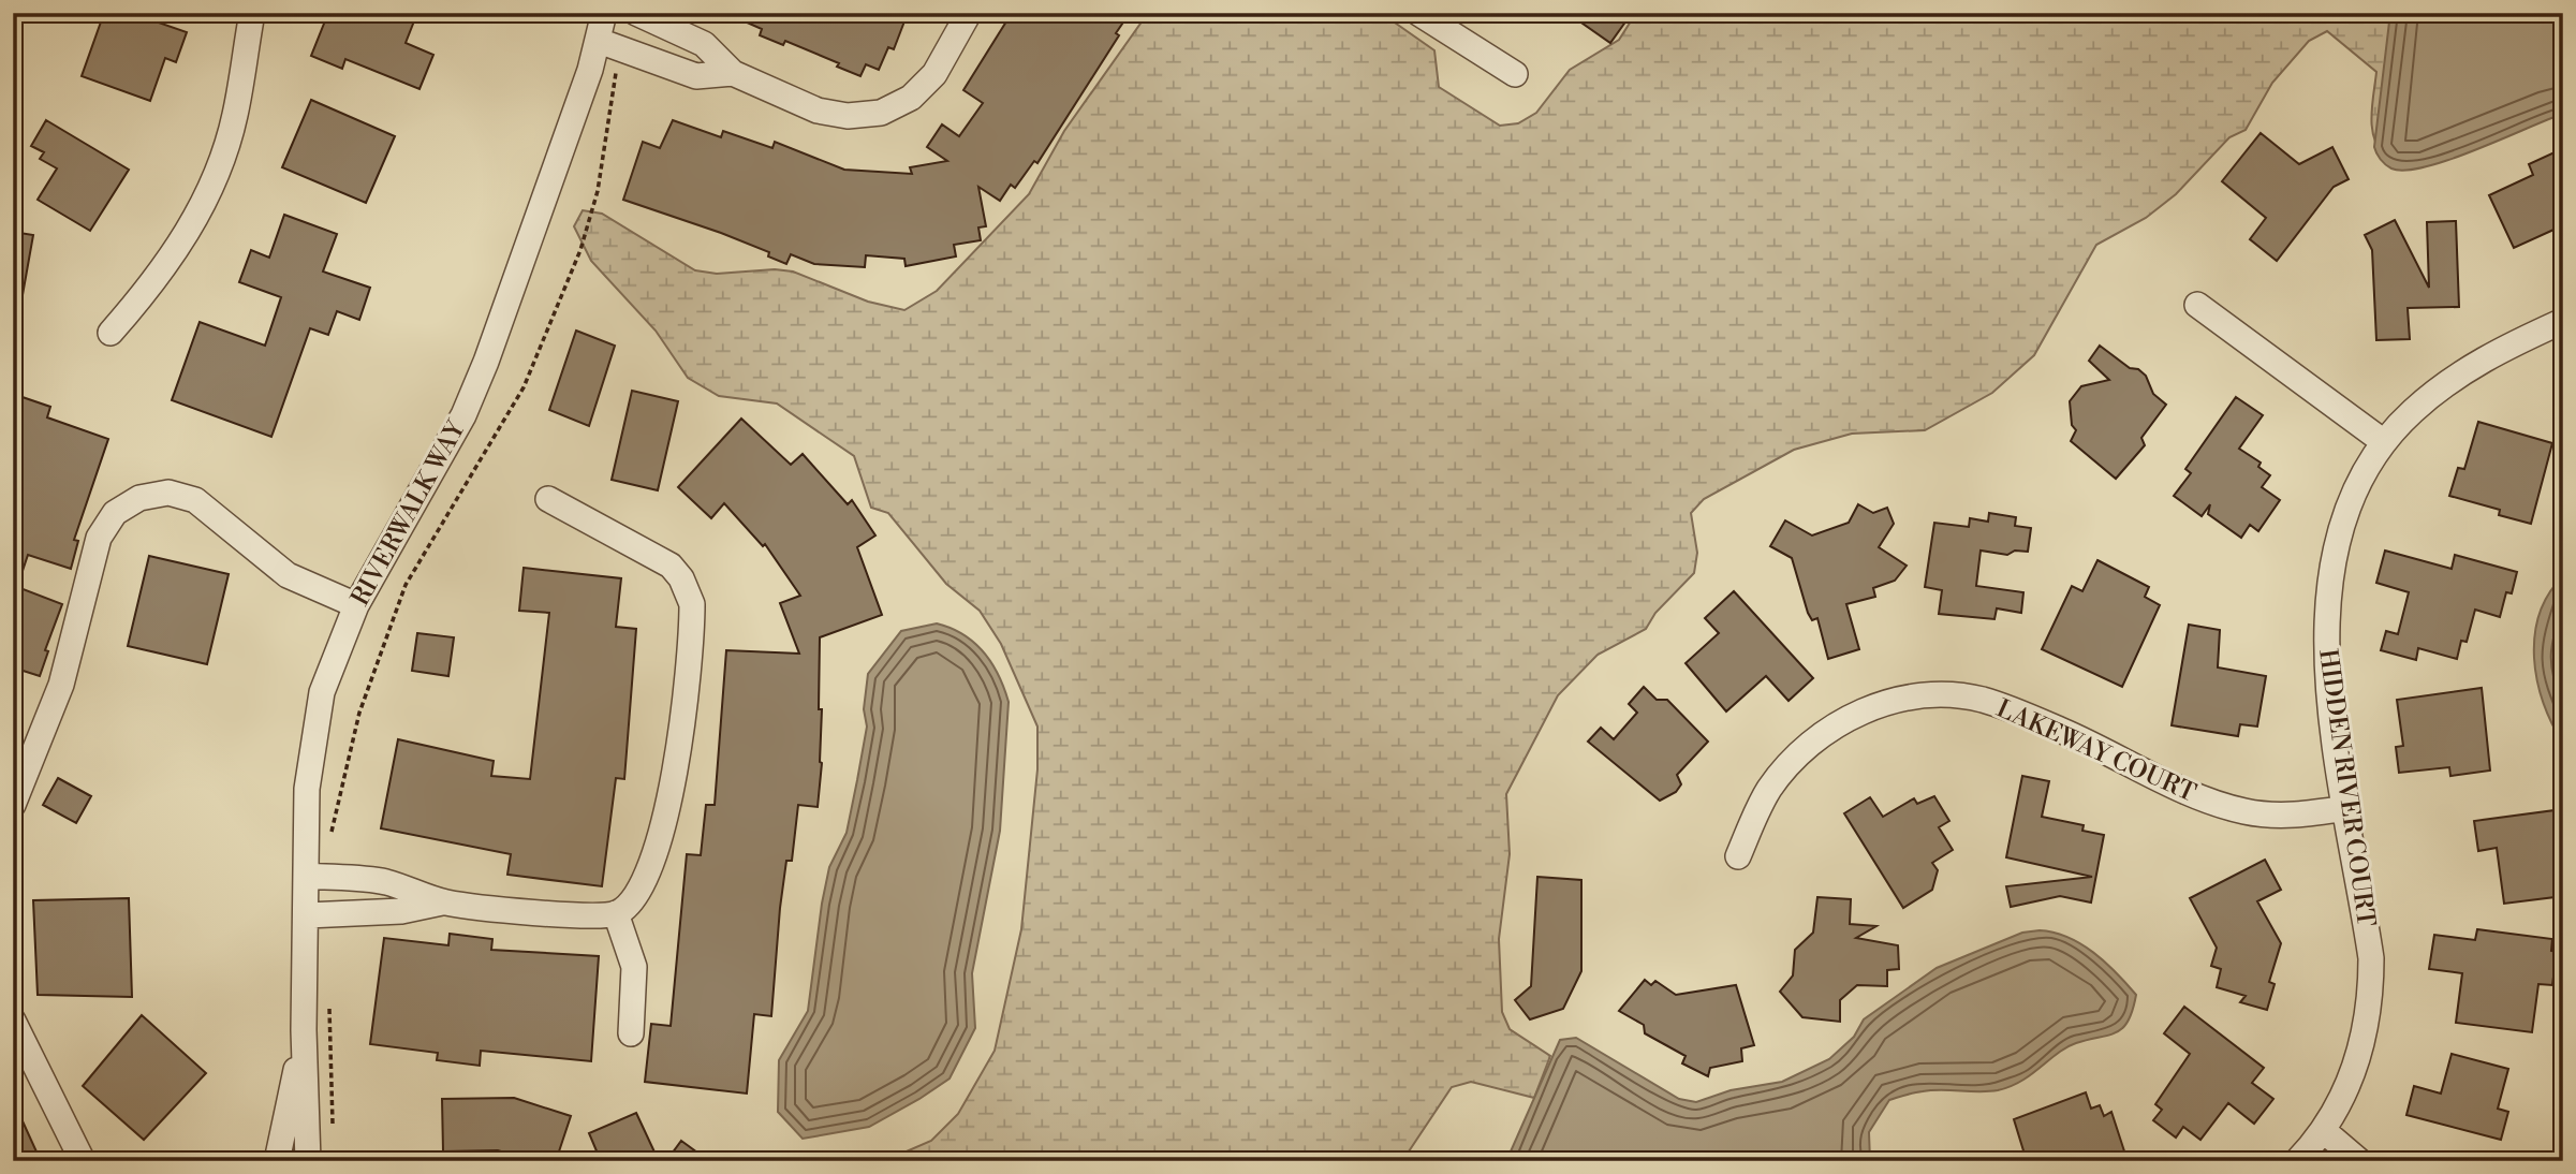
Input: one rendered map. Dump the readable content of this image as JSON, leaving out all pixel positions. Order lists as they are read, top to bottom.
{
  "streets": {
    "street": ["RIVERWALK WAY", "LAKEWAY COURT", "HIDDEN RIVER COURT"]
  },
  "crossings": [
    ["LAKEWAY COURT", "HIDDEN RIVER COURT"]
  ]
}
